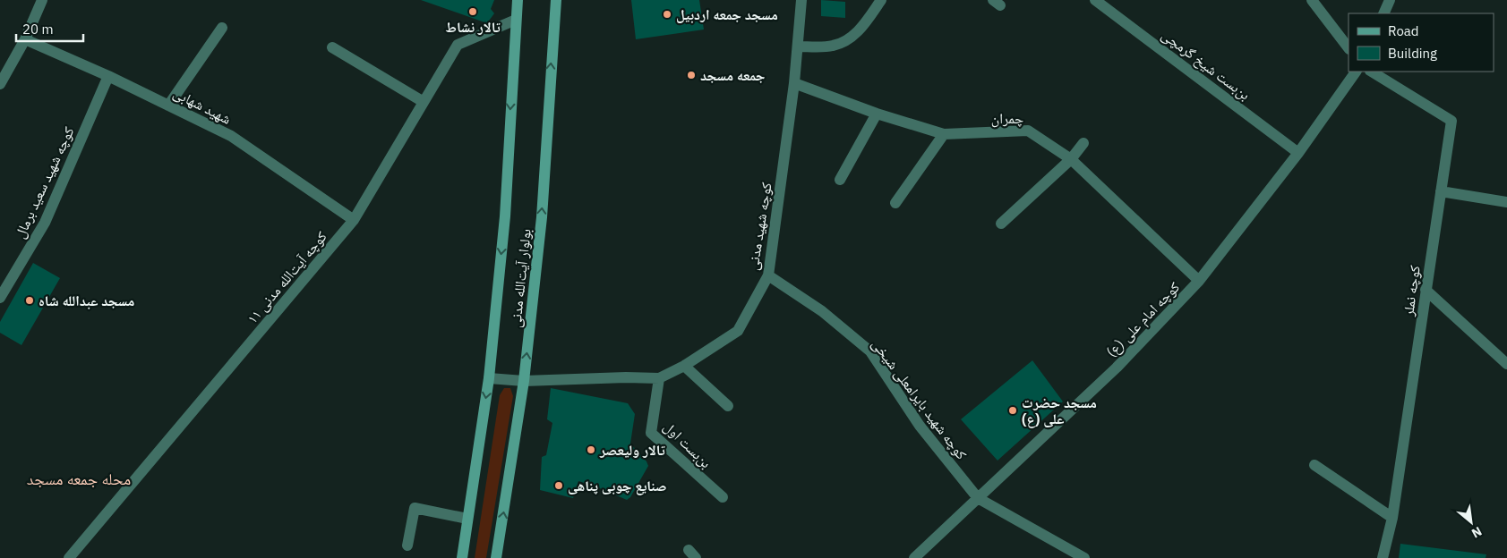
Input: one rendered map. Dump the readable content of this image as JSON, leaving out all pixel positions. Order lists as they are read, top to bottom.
{
  "streets": {
    "main road": ["بولوار آیت‌الله مدنی"],
    "street": [
      "بن‌بست شیخ گرمچی",
      "شهید شهابی",
      "چمران",
      "کوچه شهید سعید برمال",
      "کوچه شهید مدنی",
      "کوچه آیت‌الله مدنی ۱۱",
      "کوچه نملر",
      "کوچه امام علی (ع)",
      "کوچه شهید بایرامعلی شیخی",
      "بن‌بست اول"
    ]
  },
  "crossings": [
    ["بن‌بست شیخ گرمچی", "کوچه امام علی (ع)"],
    ["شهید شهابی", "کوچه شهید سعید برمال"],
    ["شهید شهابی", "کوچه آیت‌الله مدنی ۱۱"],
    ["چمران", "کوچه شهید مدنی"],
    ["چمران", "کوچه امام علی (ع)"],
    ["کوچه شهید مدنی", "بولوار آیت‌الله مدنی"],
    ["کوچه شهید مدنی", "کوچه شهید بایرامعلی شیخی"],
    ["کوچه شهید مدنی", "بن‌بست اول"],
    ["کوچه آیت‌الله مدنی ۱۱", "بولوار آیت‌الله مدنی"],
    ["کوچه امام علی (ع)", "کوچه شهید بایرامعلی شیخی"]
  ],
  "districts": ["محله جمعه مسجد"],
  "places": [
    "تالار نشاط",
    "مسجد جمعه اردبیل",
    "جمعه مسجد",
    "مسجد عبدالله شاه",
    "مسجد حضرت علی (ع)",
    "تالار ولیعصر",
    "صنایع چوبی پناهی"
  ],
  "legend": ["Road", "Building"],
  "scale_bar": "20 m",
  "north": "bottom right"
}
